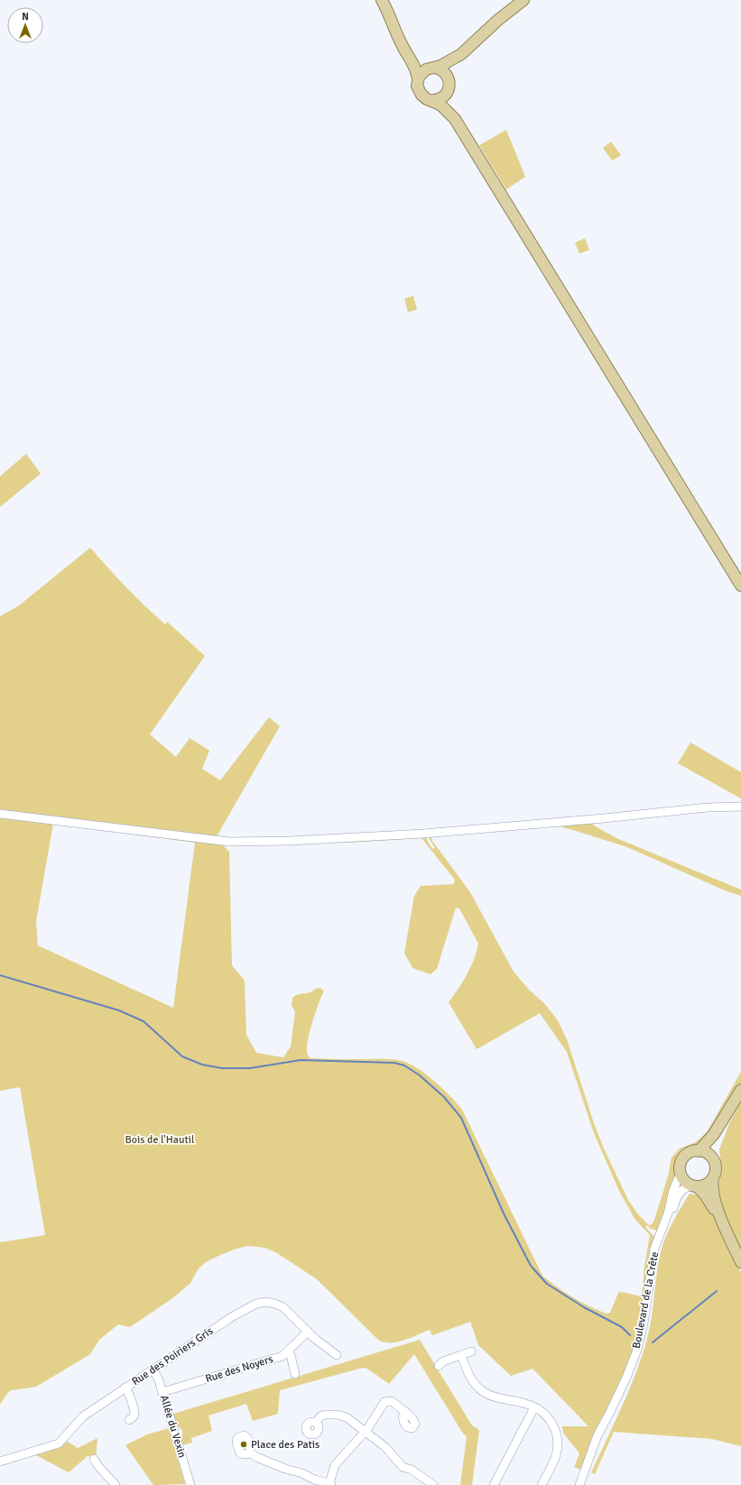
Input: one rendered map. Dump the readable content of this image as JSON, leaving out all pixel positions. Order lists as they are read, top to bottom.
{
  "streets": {
    "street": [
      "Boulevard de la Crête",
      "Rue des Poiriers Gris",
      "Rue des Noyers",
      "Allée du Vexin"
    ]
  },
  "crossings": [
    ["Rue des Poiriers Gris", "Rue des Noyers"],
    ["Rue des Poiriers Gris", "Allée du Vexin"],
    ["Rue des Noyers", "Allée du Vexin"]
  ],
  "parks": ["Bois de l'Hautil"],
  "places": ["Place des Patis"],
  "north": "top"
}
